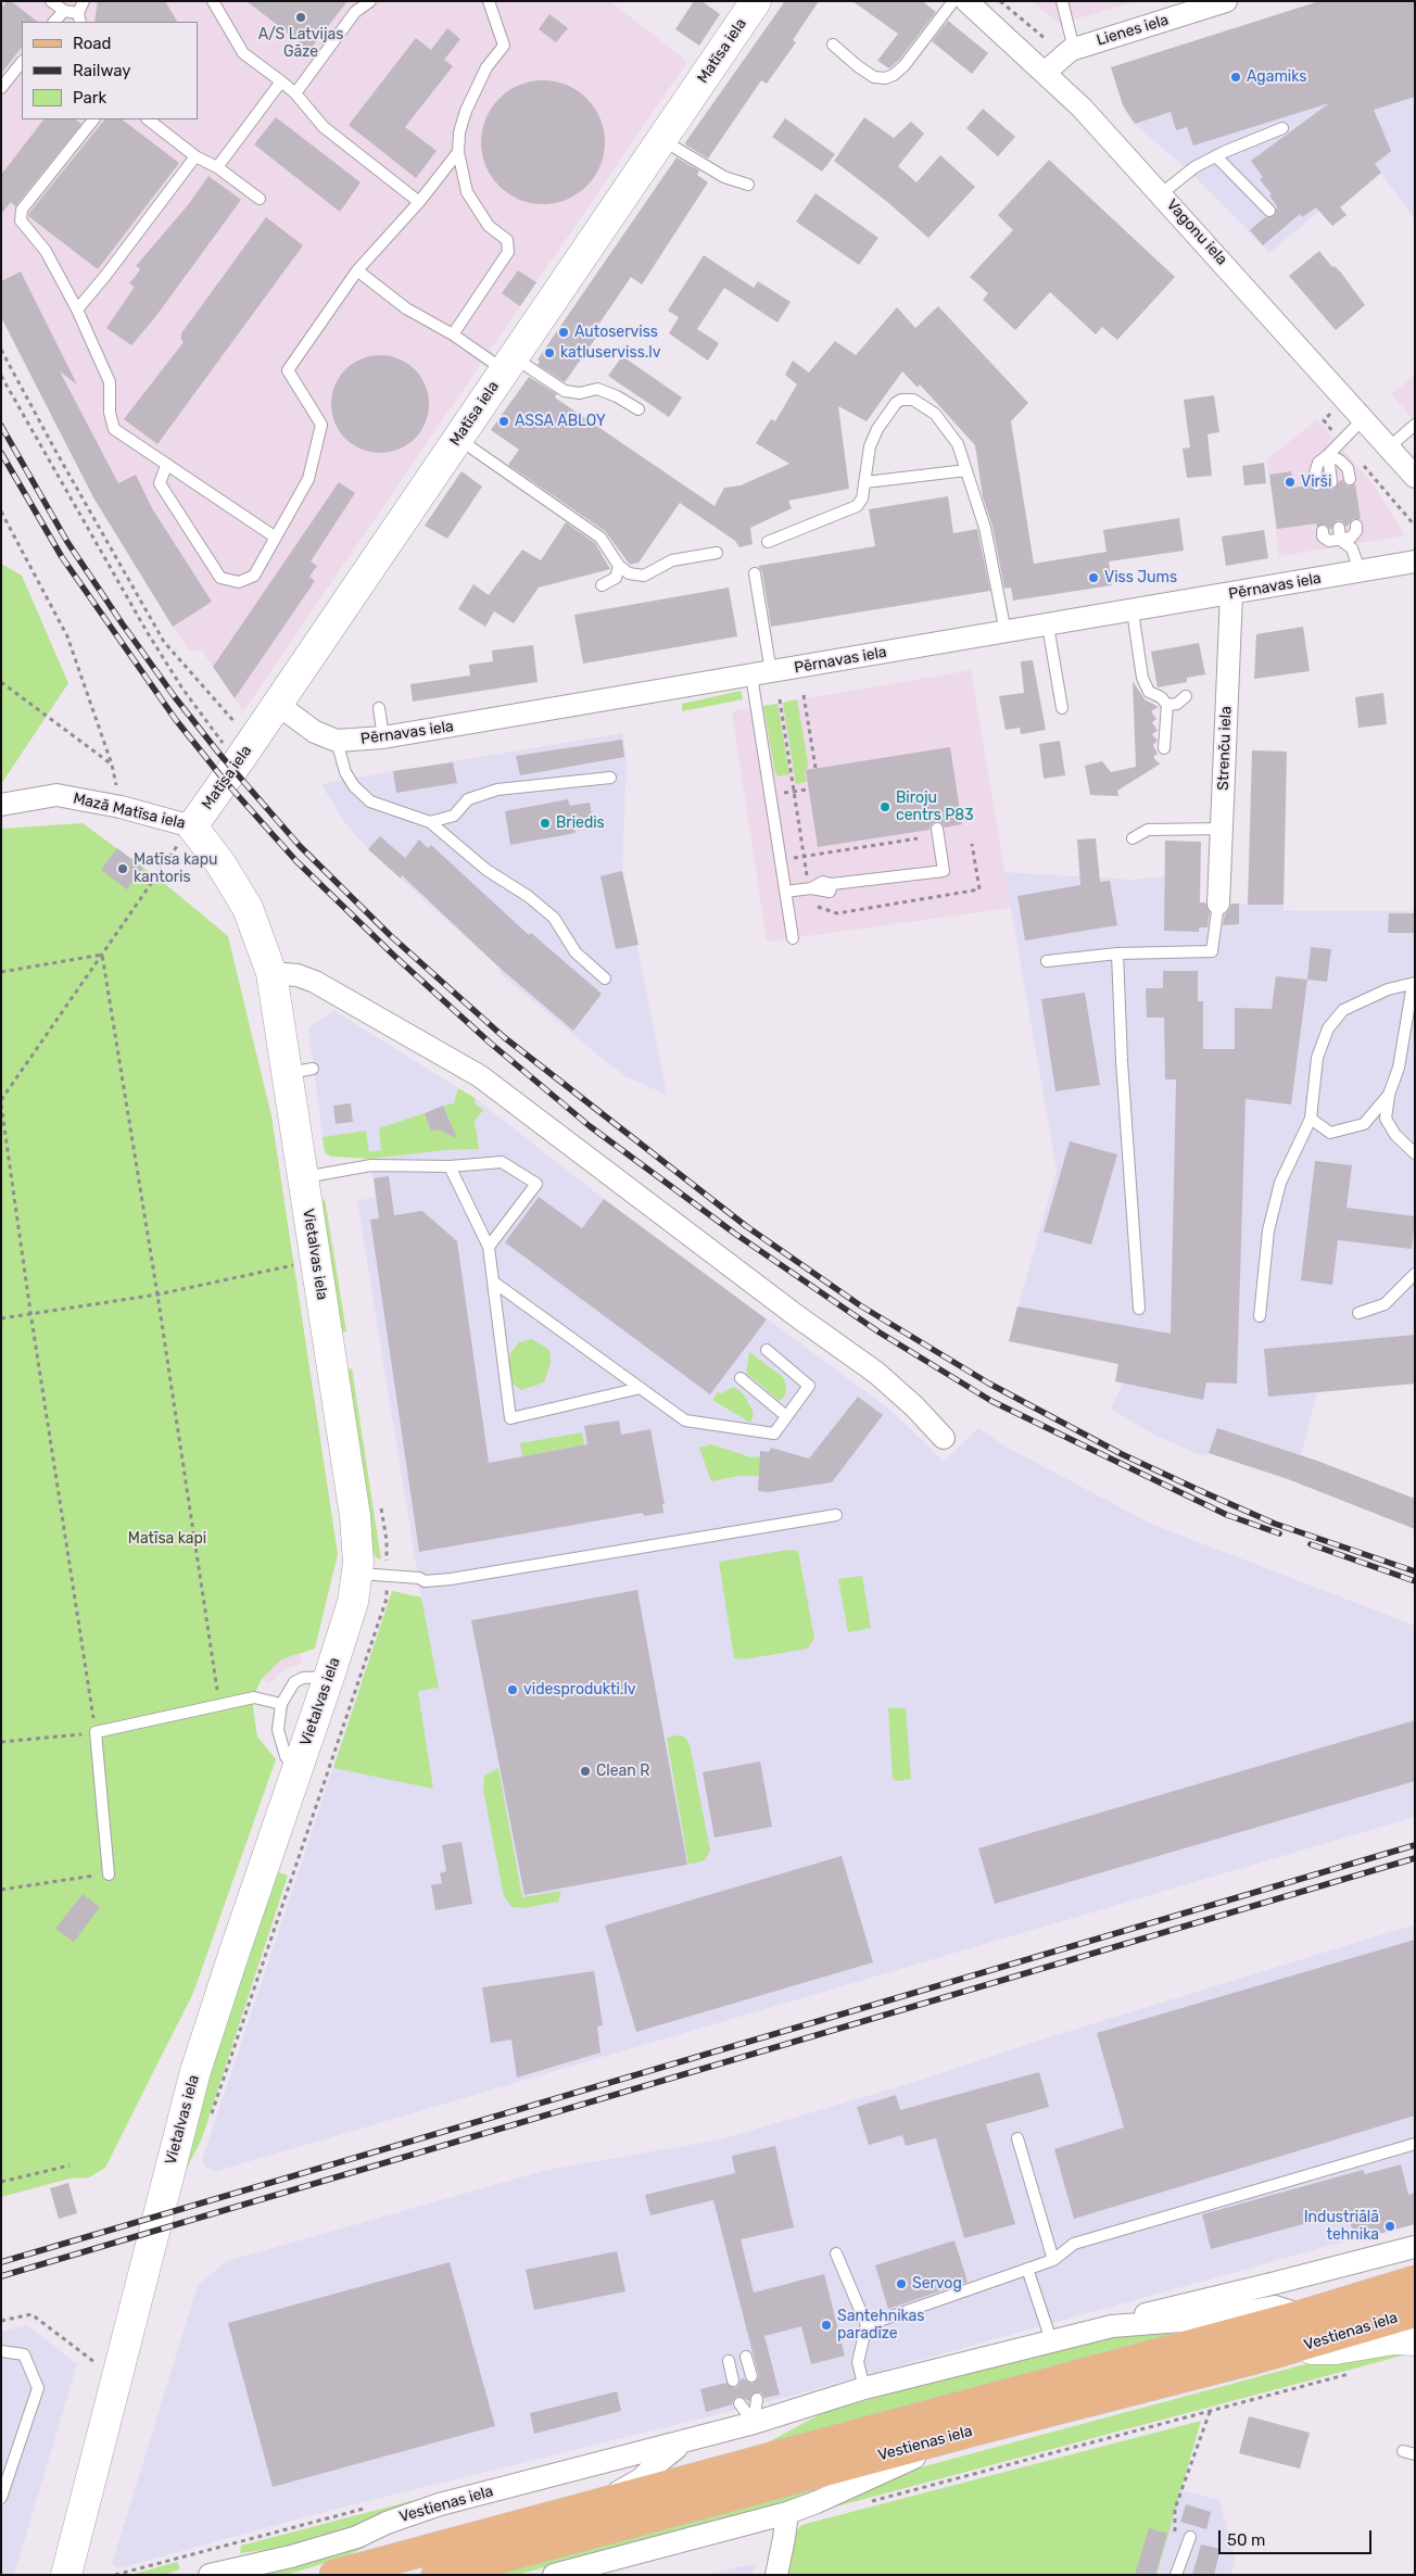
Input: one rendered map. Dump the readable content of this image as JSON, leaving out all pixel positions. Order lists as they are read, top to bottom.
{
  "streets": {
    "main road": ["Vestienas iela"],
    "street": [
      "Lienes iela",
      "Matīsa iela",
      "Vagonu iela",
      "Pērnavas iela",
      "Strenču iela",
      "Mazā Matīsa iela",
      "Vietalvas iela"
    ]
  },
  "crossings": [
    ["Lienes iela", "Vagonu iela"],
    ["Matīsa iela", "Pērnavas iela"],
    ["Matīsa iela", "Mazā Matīsa iela"],
    ["Matīsa iela", "Vietalvas iela"],
    ["Pērnavas iela", "Strenču iela"],
    ["Mazā Matīsa iela", "Vietalvas iela"]
  ],
  "parks": ["Matīsa kapi"],
  "places": [
    "A/S Latvijas Gāze",
    "Agamiks",
    "Autoserviss",
    "katluserviss.lv",
    "ASSA ABLOY",
    "Virši",
    "Viss Jums",
    "Biroju centrs P83",
    "Briedis",
    "Matīsa kapu kantoris",
    "videsprodukti.lv",
    "Clean R",
    "Industriālā tehnika",
    "Servog",
    "Santehnikas paradīze"
  ],
  "legend": ["Road", "Railway", "Park"],
  "scale_bar": "50 m"
}
